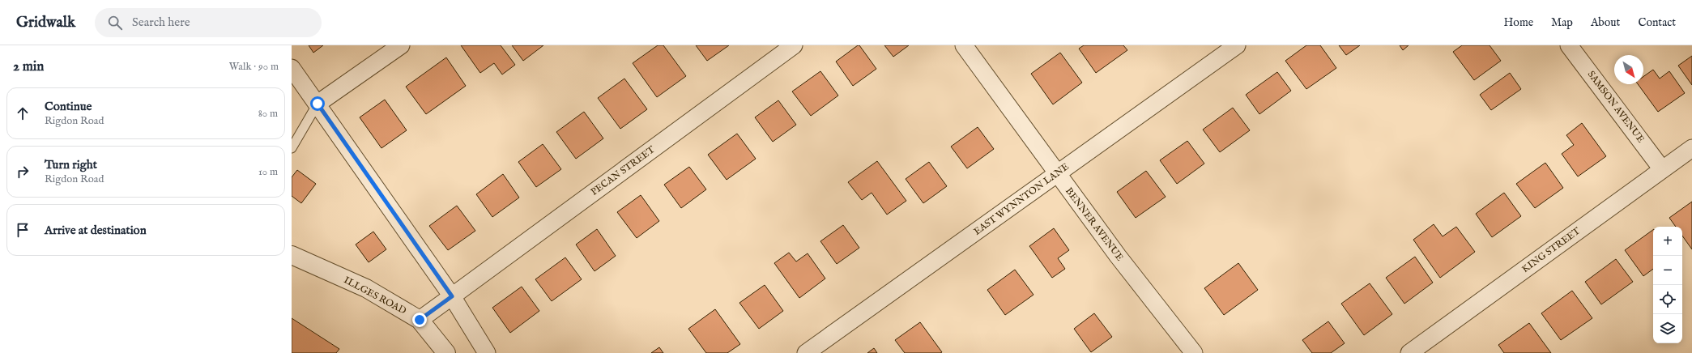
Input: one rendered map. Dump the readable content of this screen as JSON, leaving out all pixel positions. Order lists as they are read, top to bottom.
{
  "streets": {
    "street": [
      "SAMSON AVENUE",
      "PECAN STREET",
      "EAST WYNNTON LANE",
      "BENNER AVENUE",
      "KING STREET",
      "ILLGES ROAD"
    ]
  },
  "crossings": [
    ["SAMSON AVENUE", "KING STREET"],
    ["PECAN STREET", "ILLGES ROAD"],
    ["EAST WYNNTON LANE", "BENNER AVENUE"]
  ],
  "north": "bottom right",
  "page": {
    "header": "Gridwalk",
    "search": "Search here",
    "nav": [
      "Home",
      "Map",
      "About",
      "Contact"
    ],
    "heading": ["2 min", "Walk · 90 m"],
    "list": [
      ["Continue", "Rigdon Road", "80 m"],
      ["Turn right", "Rigdon Road", "10 m"],
      "Arrive at destination"
    ],
    "map_buttons": ["+", "−"]
  }
}
